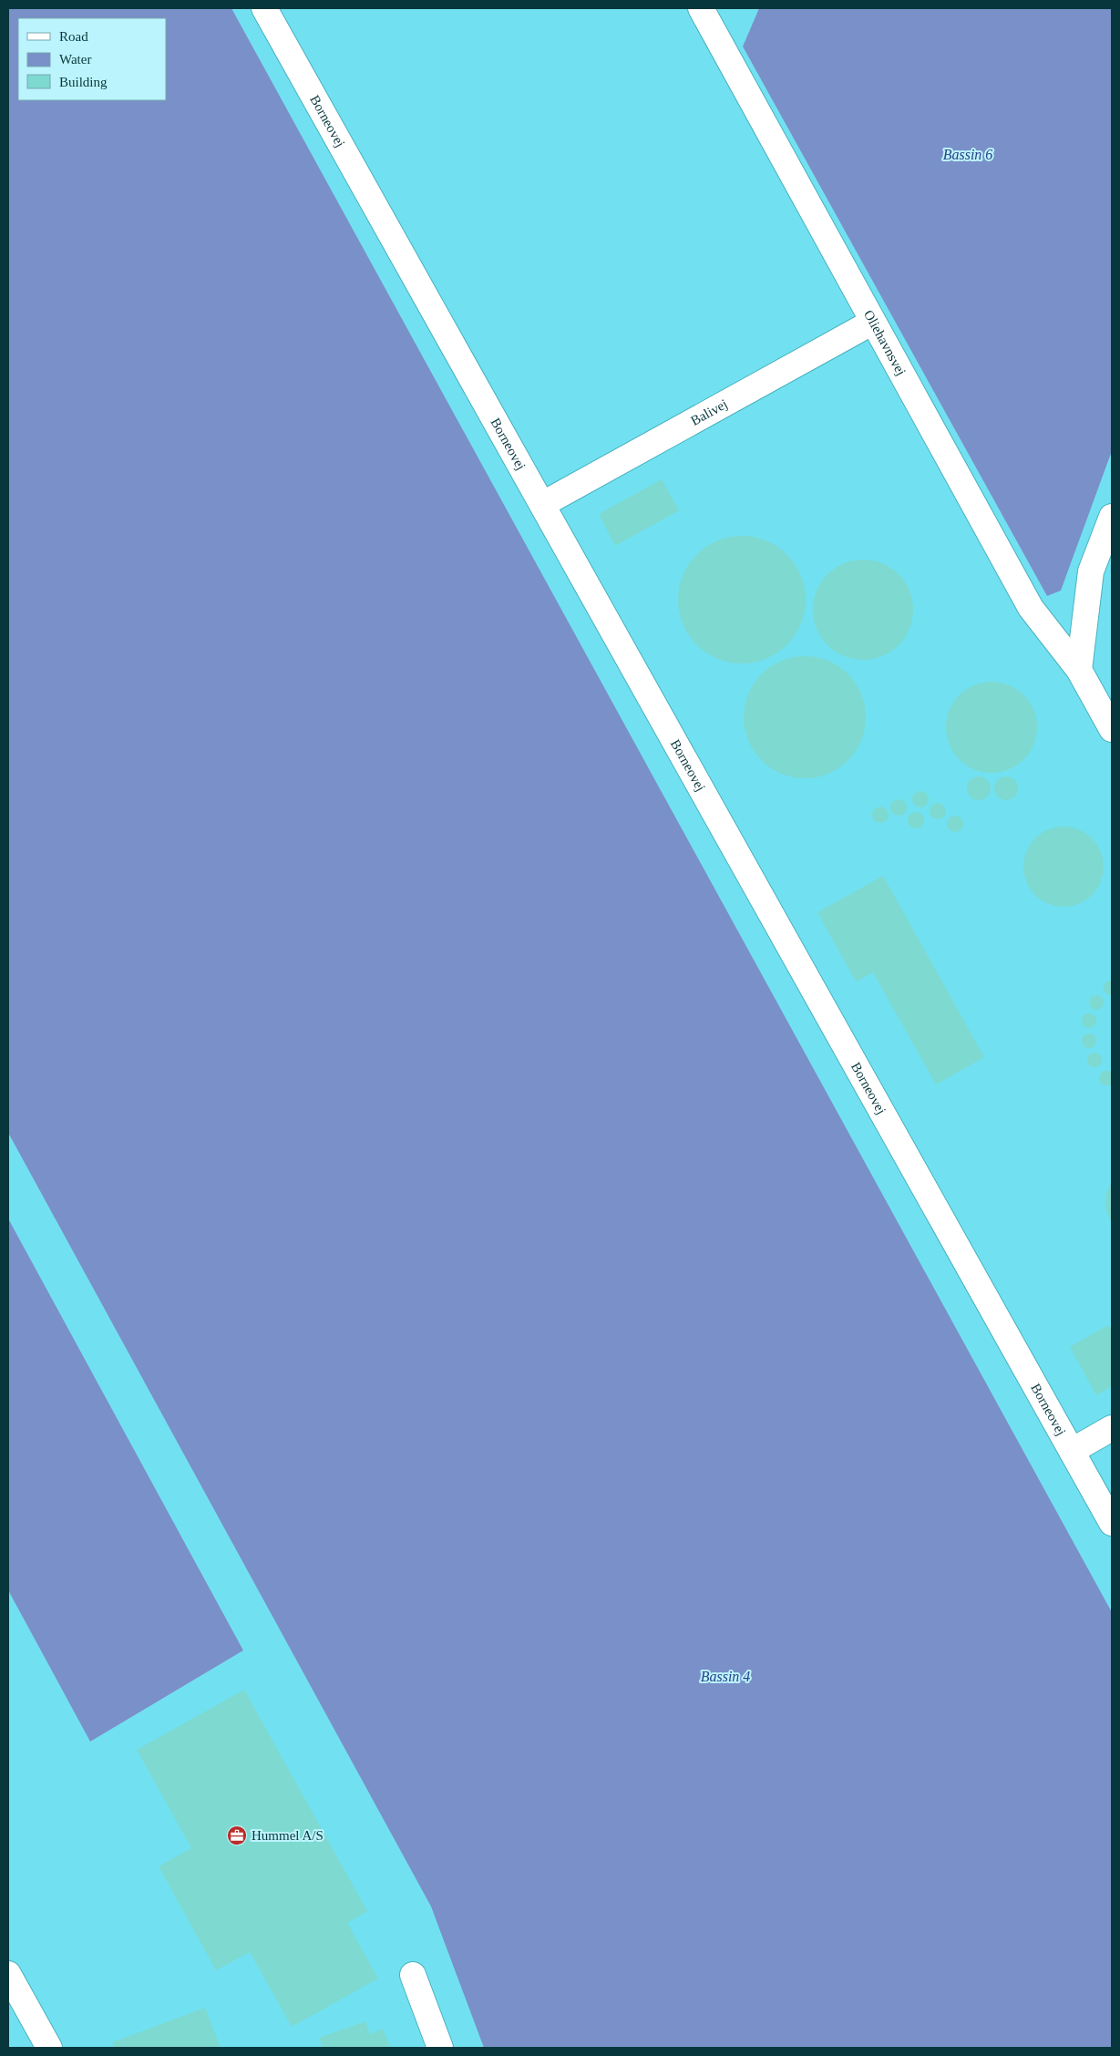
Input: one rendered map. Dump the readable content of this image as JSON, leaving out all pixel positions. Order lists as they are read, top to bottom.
{
  "streets": {
    "street": ["Borneovej", "Oliehavnsvej", "Balivej"]
  },
  "crossings": [
    ["Borneovej", "Balivej"],
    ["Oliehavnsvej", "Balivej"]
  ],
  "water": ["Bassin 6", "Bassin 4"],
  "places": {
    "office": ["Hummel A/S"]
  },
  "legend": ["Road", "Water", "Building"]
}
